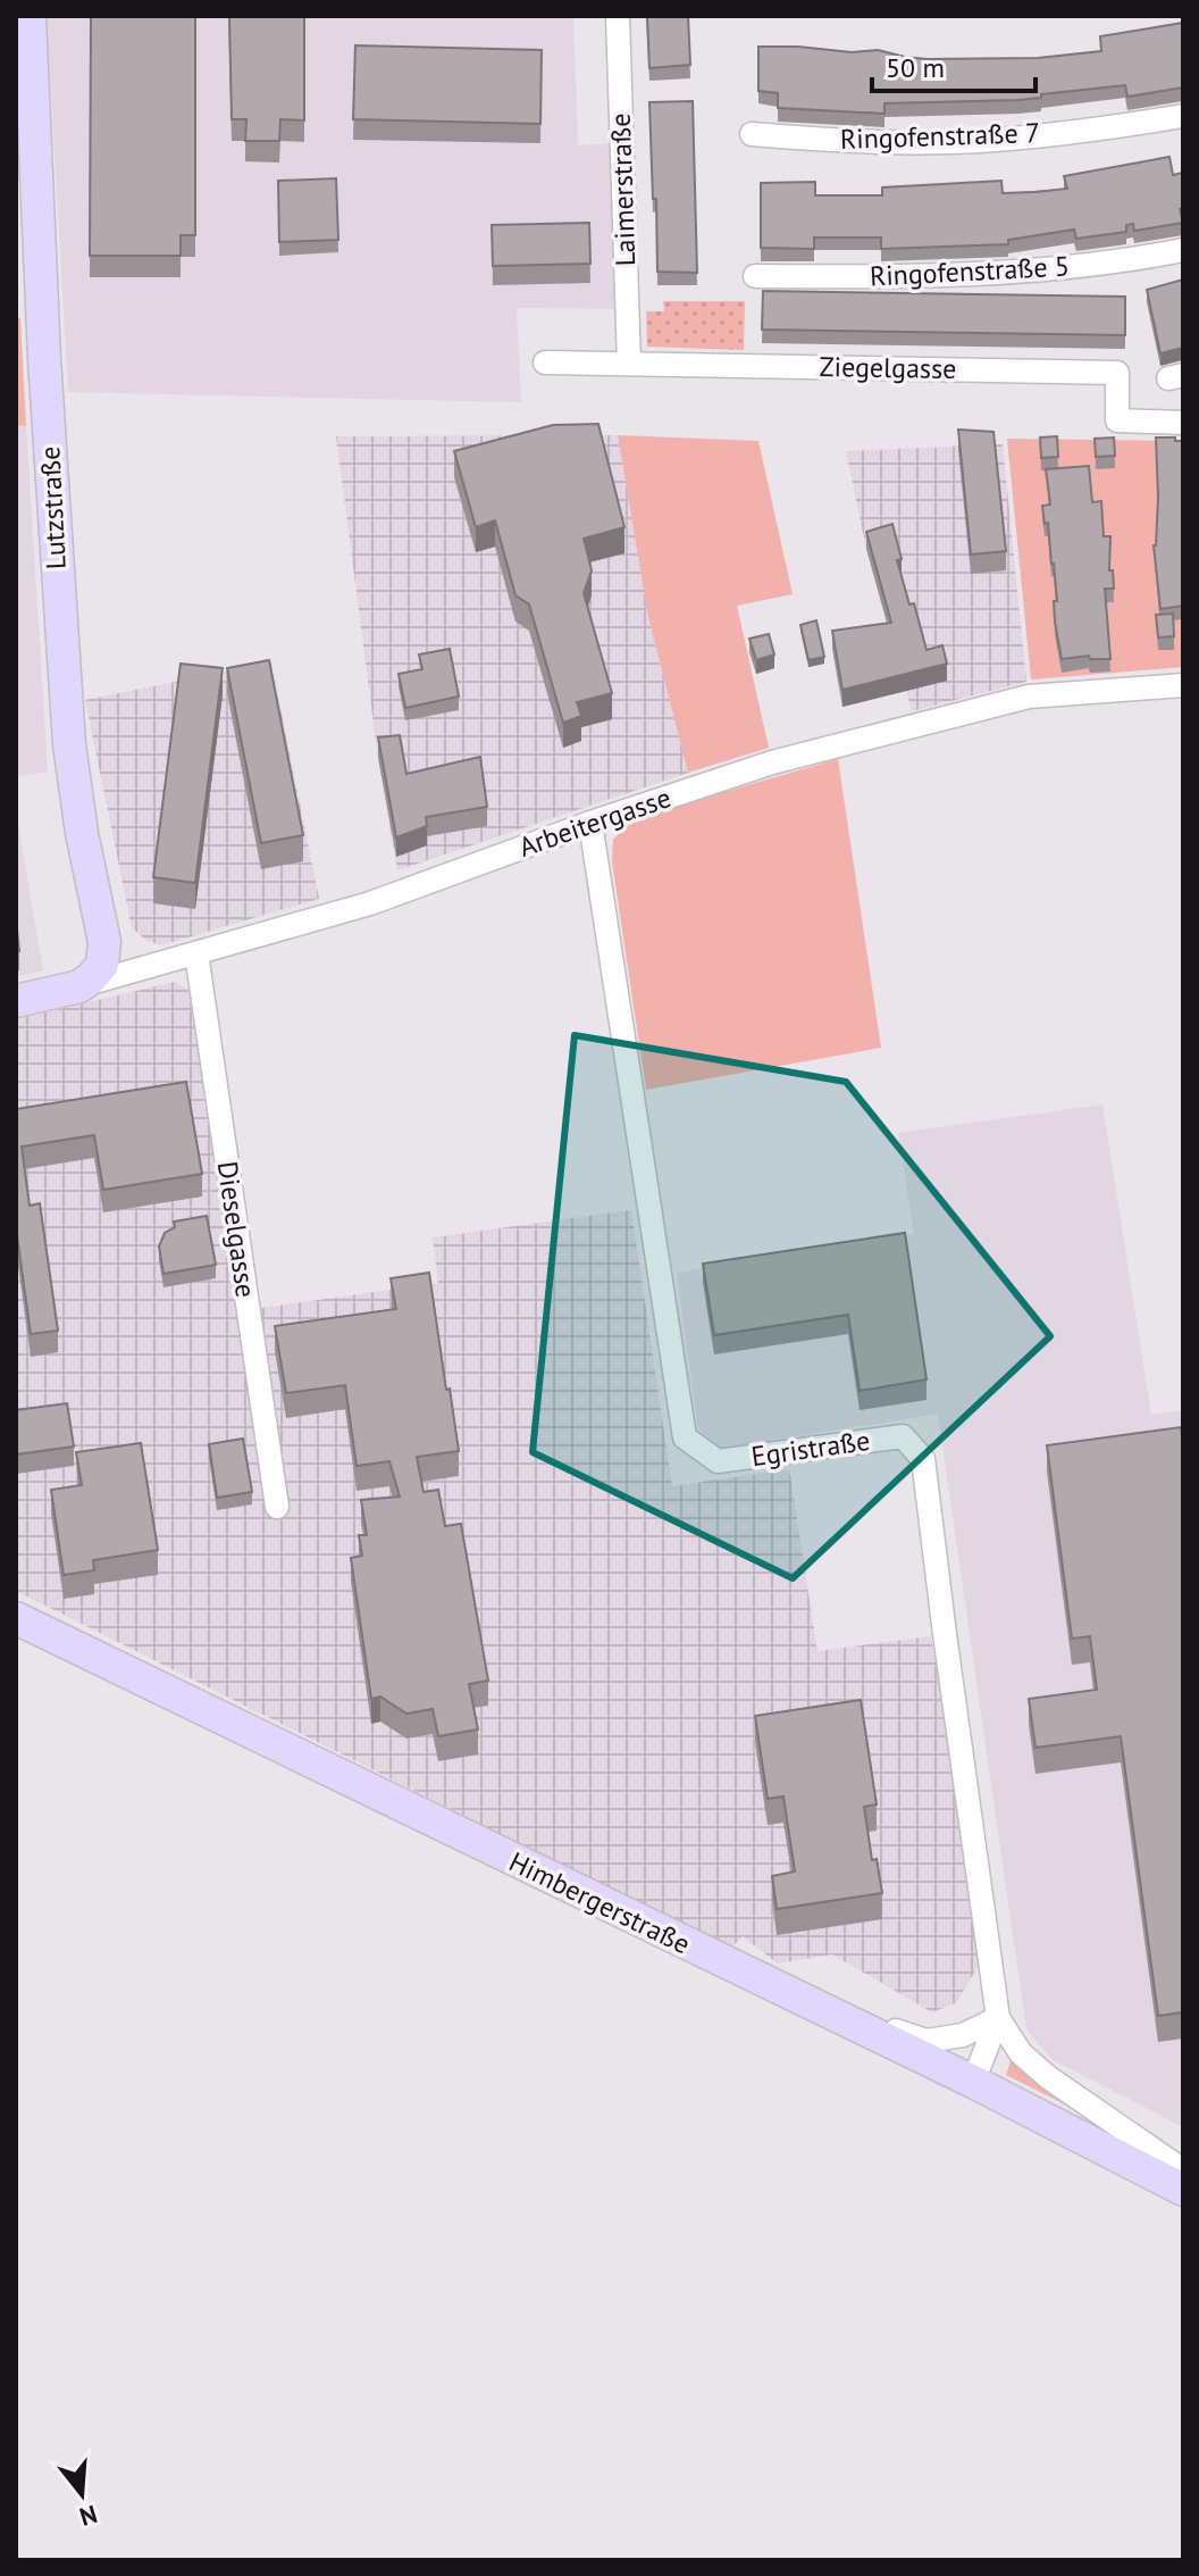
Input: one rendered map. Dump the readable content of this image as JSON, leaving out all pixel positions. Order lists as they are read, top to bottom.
{
  "streets": {
    "street": [
      "Ringofenstraße 7",
      "Laimerstraße",
      "Ringofenstraße 5",
      "Ziegelgasse",
      "Lutzstraße",
      "Arbeitergasse",
      "Dieselgasse",
      "Egristraße",
      "Himbergerstraße"
    ]
  },
  "crossings": [
    ["Laimerstraße", "Ziegelgasse"],
    ["Lutzstraße", "Arbeitergasse"],
    ["Arbeitergasse", "Dieselgasse"],
    ["Arbeitergasse", "Egristraße"],
    ["Egristraße", "Himbergerstraße"]
  ],
  "scale_bar": "50 m",
  "north": "bottom"
}
